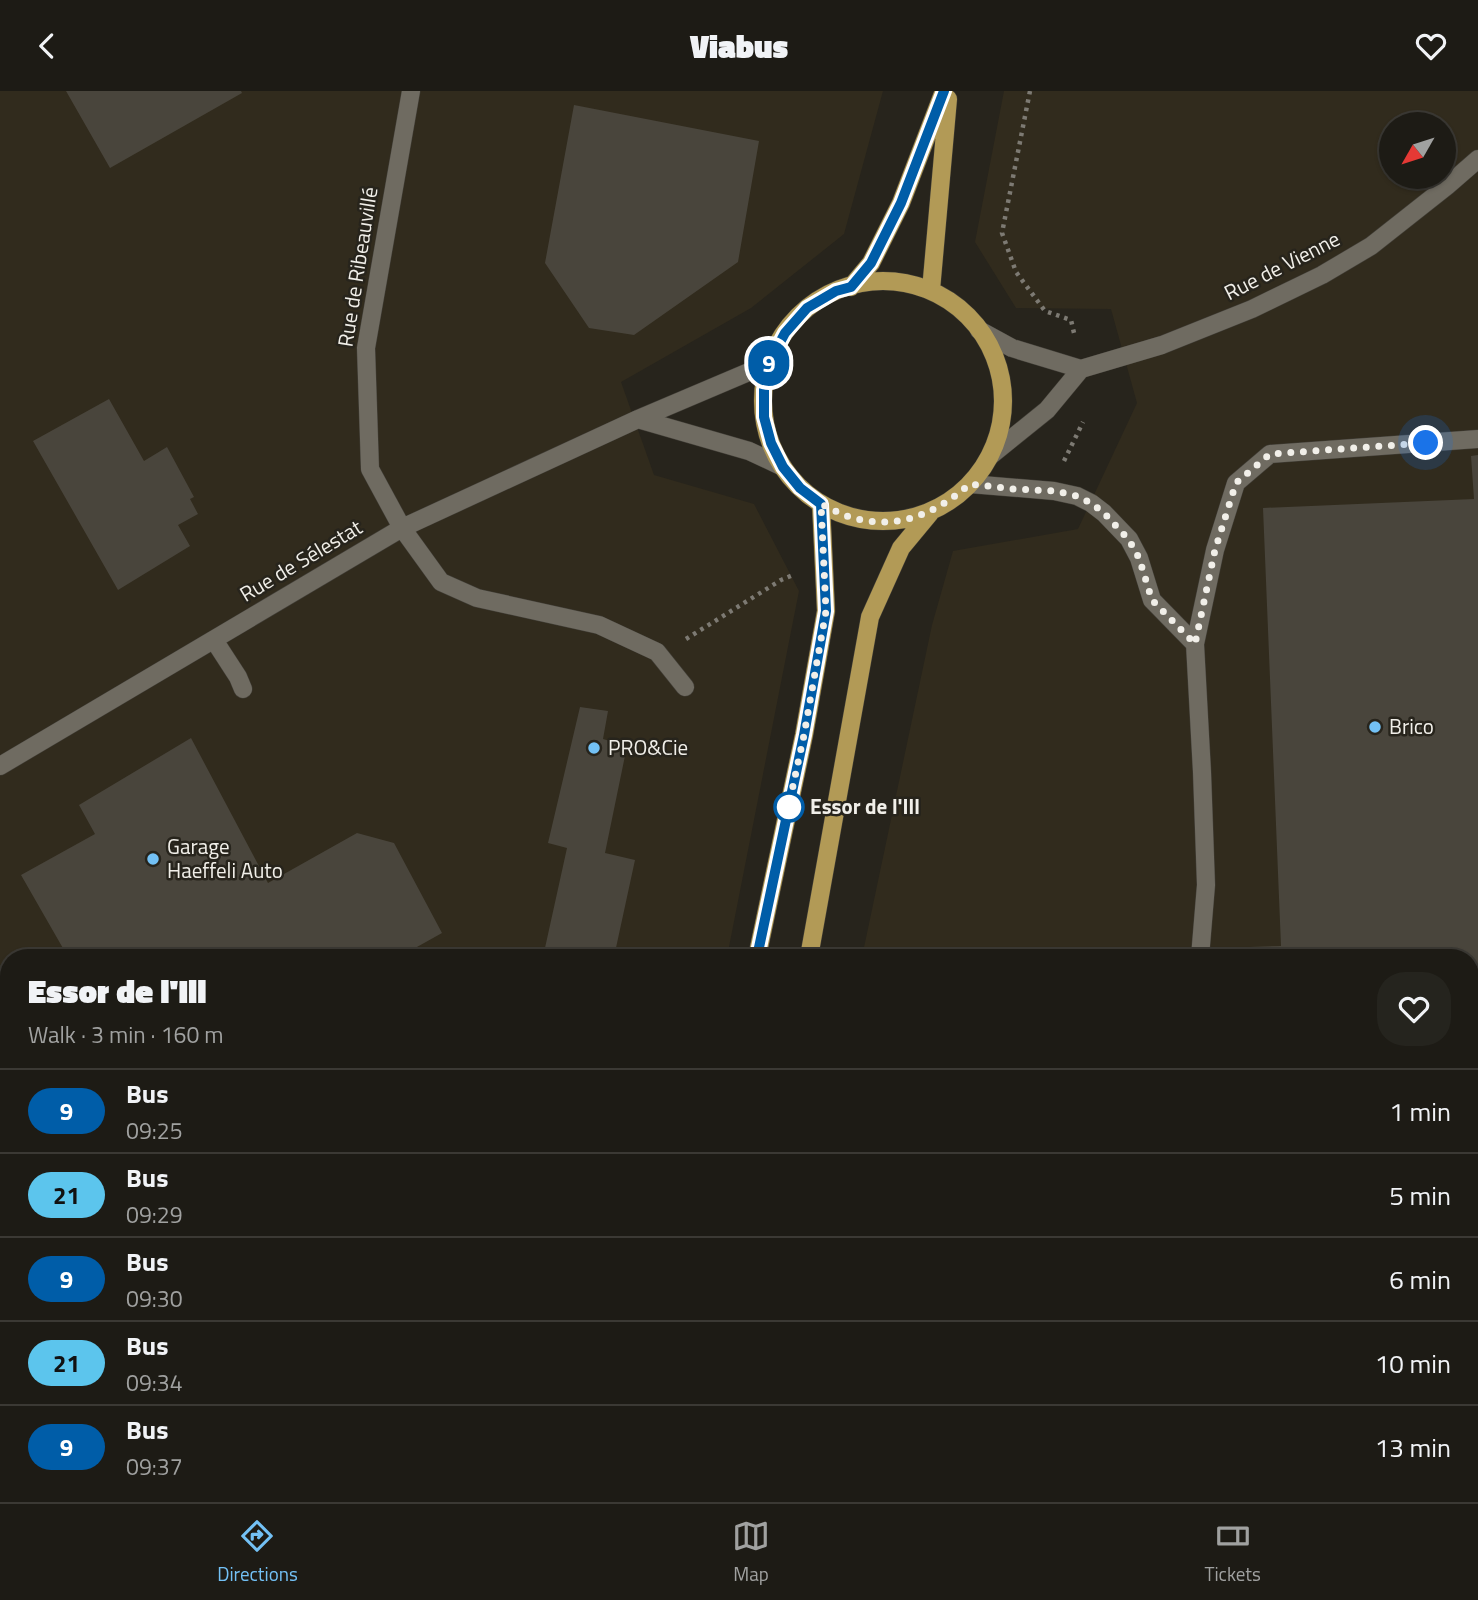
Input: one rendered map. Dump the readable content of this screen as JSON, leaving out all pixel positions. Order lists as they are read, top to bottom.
{
  "streets": {
    "street": ["Rue de Vienne", "Rue de Ribeauvillé", "Rue de Sélestat"]
  },
  "crossings": [
    ["Rue de Ribeauvillé", "Rue de Sélestat"]
  ],
  "places": [
    "Brico",
    "PRO&Cie",
    "Essor de l'Ill",
    "Garage Haeffeli Auto"
  ],
  "lines": ["bus line 9"],
  "north": "bottom left",
  "page": {
    "header": "Viabus",
    "on_map": "9",
    "heading": ["Essor de l'Ill", "Walk · 3 min · 160 m"],
    "list": [
      {
        "mark": "9",
        "name": "Bus",
        "note": "09:25",
        "value": "1 min"
      },
      {
        "mark": "21",
        "name": "Bus",
        "note": "09:29",
        "value": "5 min"
      },
      {
        "mark": "9",
        "name": "Bus",
        "note": "09:30",
        "value": "6 min"
      },
      {
        "mark": "21",
        "name": "Bus",
        "note": "09:34",
        "value": "10 min"
      },
      {
        "mark": "9",
        "name": "Bus",
        "note": "09:37",
        "value": "13 min"
      }
    ],
    "tabs": ["Directions", "Map", "Tickets"]
  }
}
